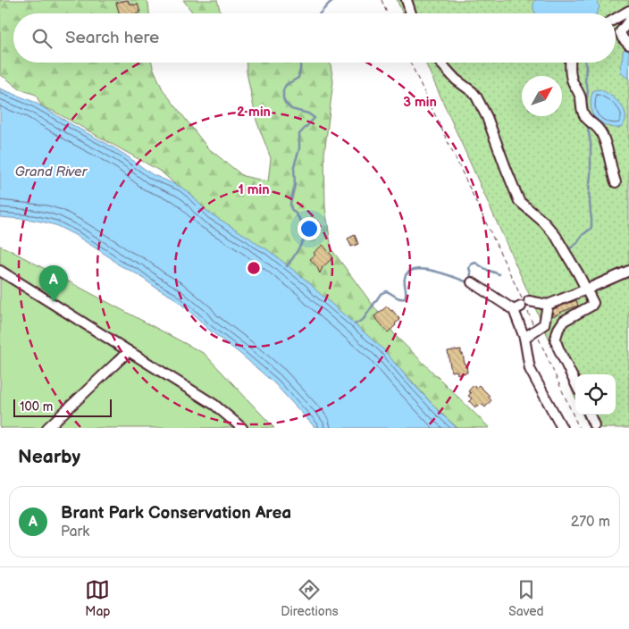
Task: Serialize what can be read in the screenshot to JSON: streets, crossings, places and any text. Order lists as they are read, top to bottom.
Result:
{
  "water": ["Grand River"],
  "scale_bar": "100 m",
  "north": "top right",
  "page": {
    "search": "Search here",
    "pins": "A",
    "scale": "100 m",
    "heading": "Nearby",
    "list": [
      {
        "mark": "A",
        "name": "Brant Park Conservation Area",
        "note": "Park",
        "value": "270 m"
      }
    ],
    "nav": ["Map", "Directions", "Saved"]
  },
  "rings": ["3 min", "2 min", "1 min"]
}
